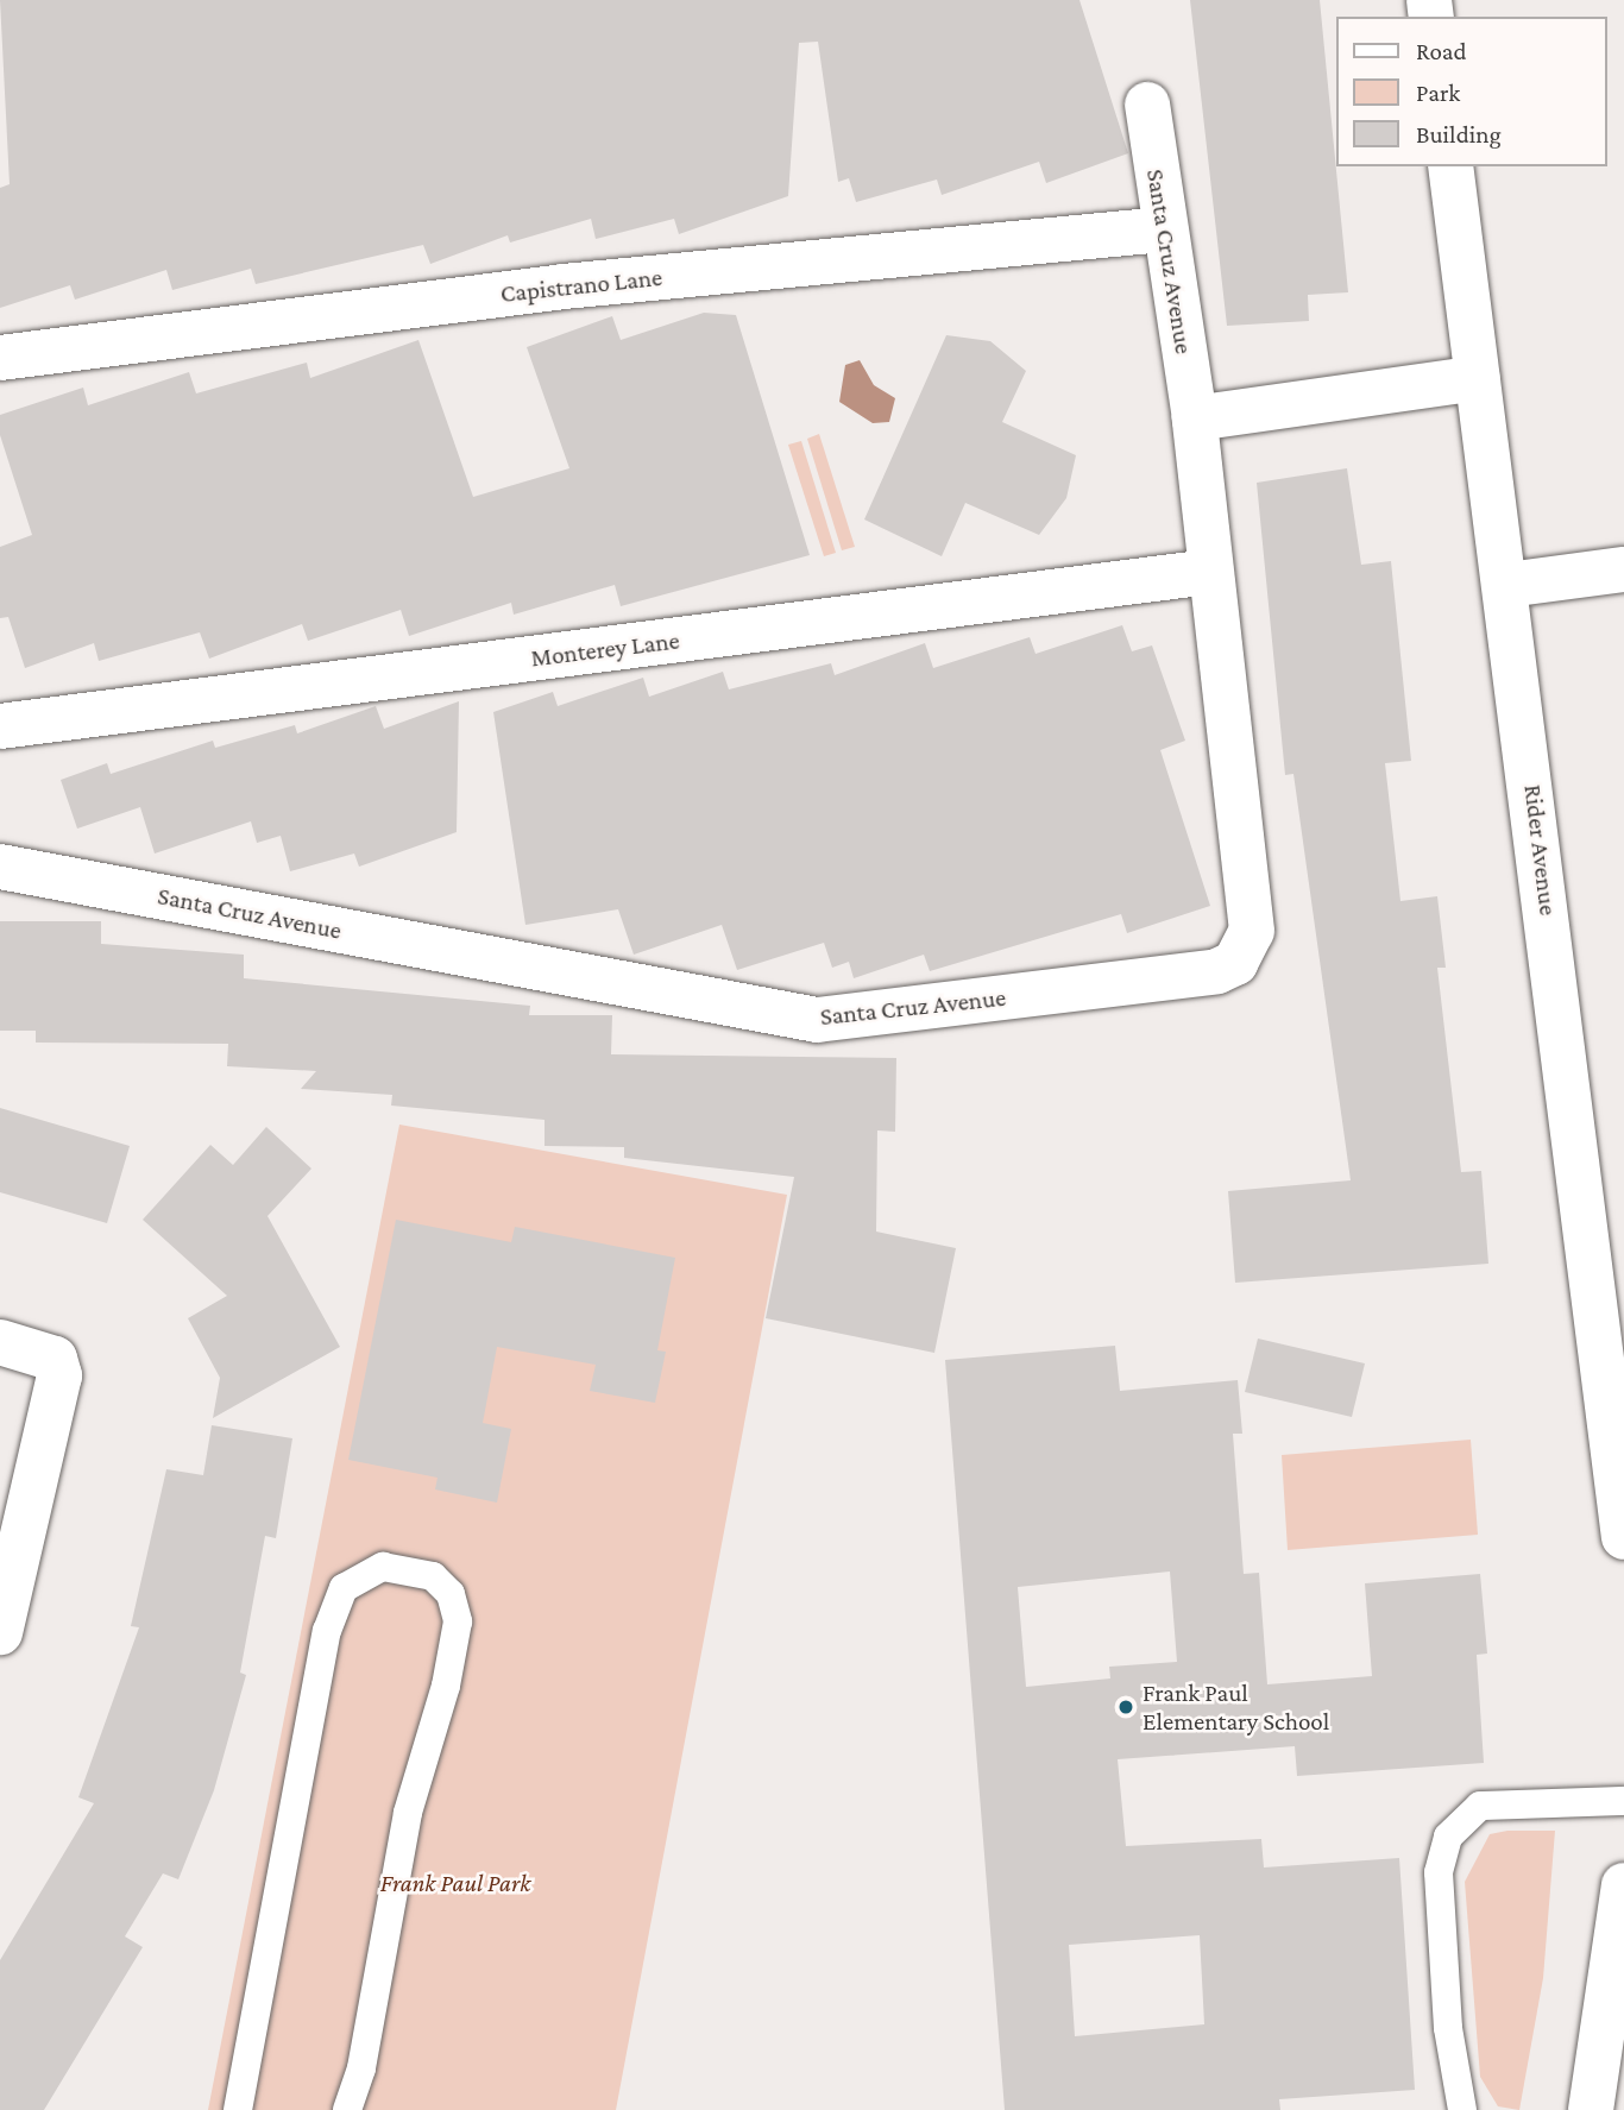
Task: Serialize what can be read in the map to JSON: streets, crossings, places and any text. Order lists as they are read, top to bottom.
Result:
{
  "streets": {
    "street": [
      "Santa Cruz Avenue",
      "Capistrano Lane",
      "Monterey Lane",
      "Rider Avenue"
    ]
  },
  "crossings": [
    ["Santa Cruz Avenue", "Capistrano Lane"],
    ["Santa Cruz Avenue", "Monterey Lane"]
  ],
  "parks": ["Frank Paul Park"],
  "places": ["Frank Paul Elementary School"],
  "legend": ["Road", "Park", "Building"]
}
